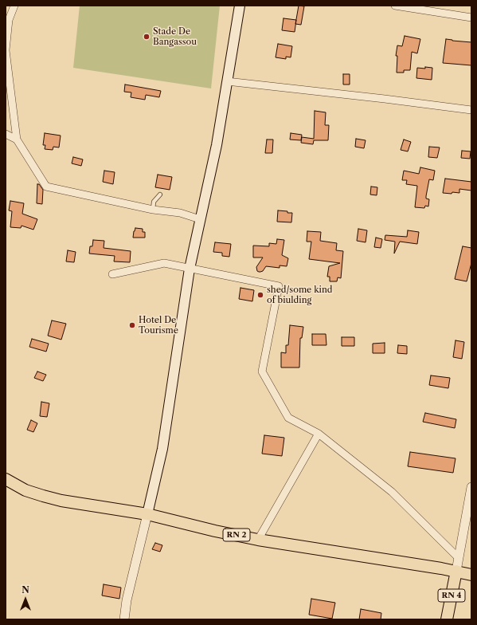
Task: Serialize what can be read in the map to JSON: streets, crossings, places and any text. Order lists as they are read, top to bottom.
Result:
{
  "streets": {
    "main road": ["RN 2", "RN 4"]
  },
  "crossings": [
    ["RN 2", "RN 4"]
  ],
  "places": ["Stade De Bangassou", "shed/some kind of biulding", "Hotel De Tourisme"],
  "north": "top"
}
